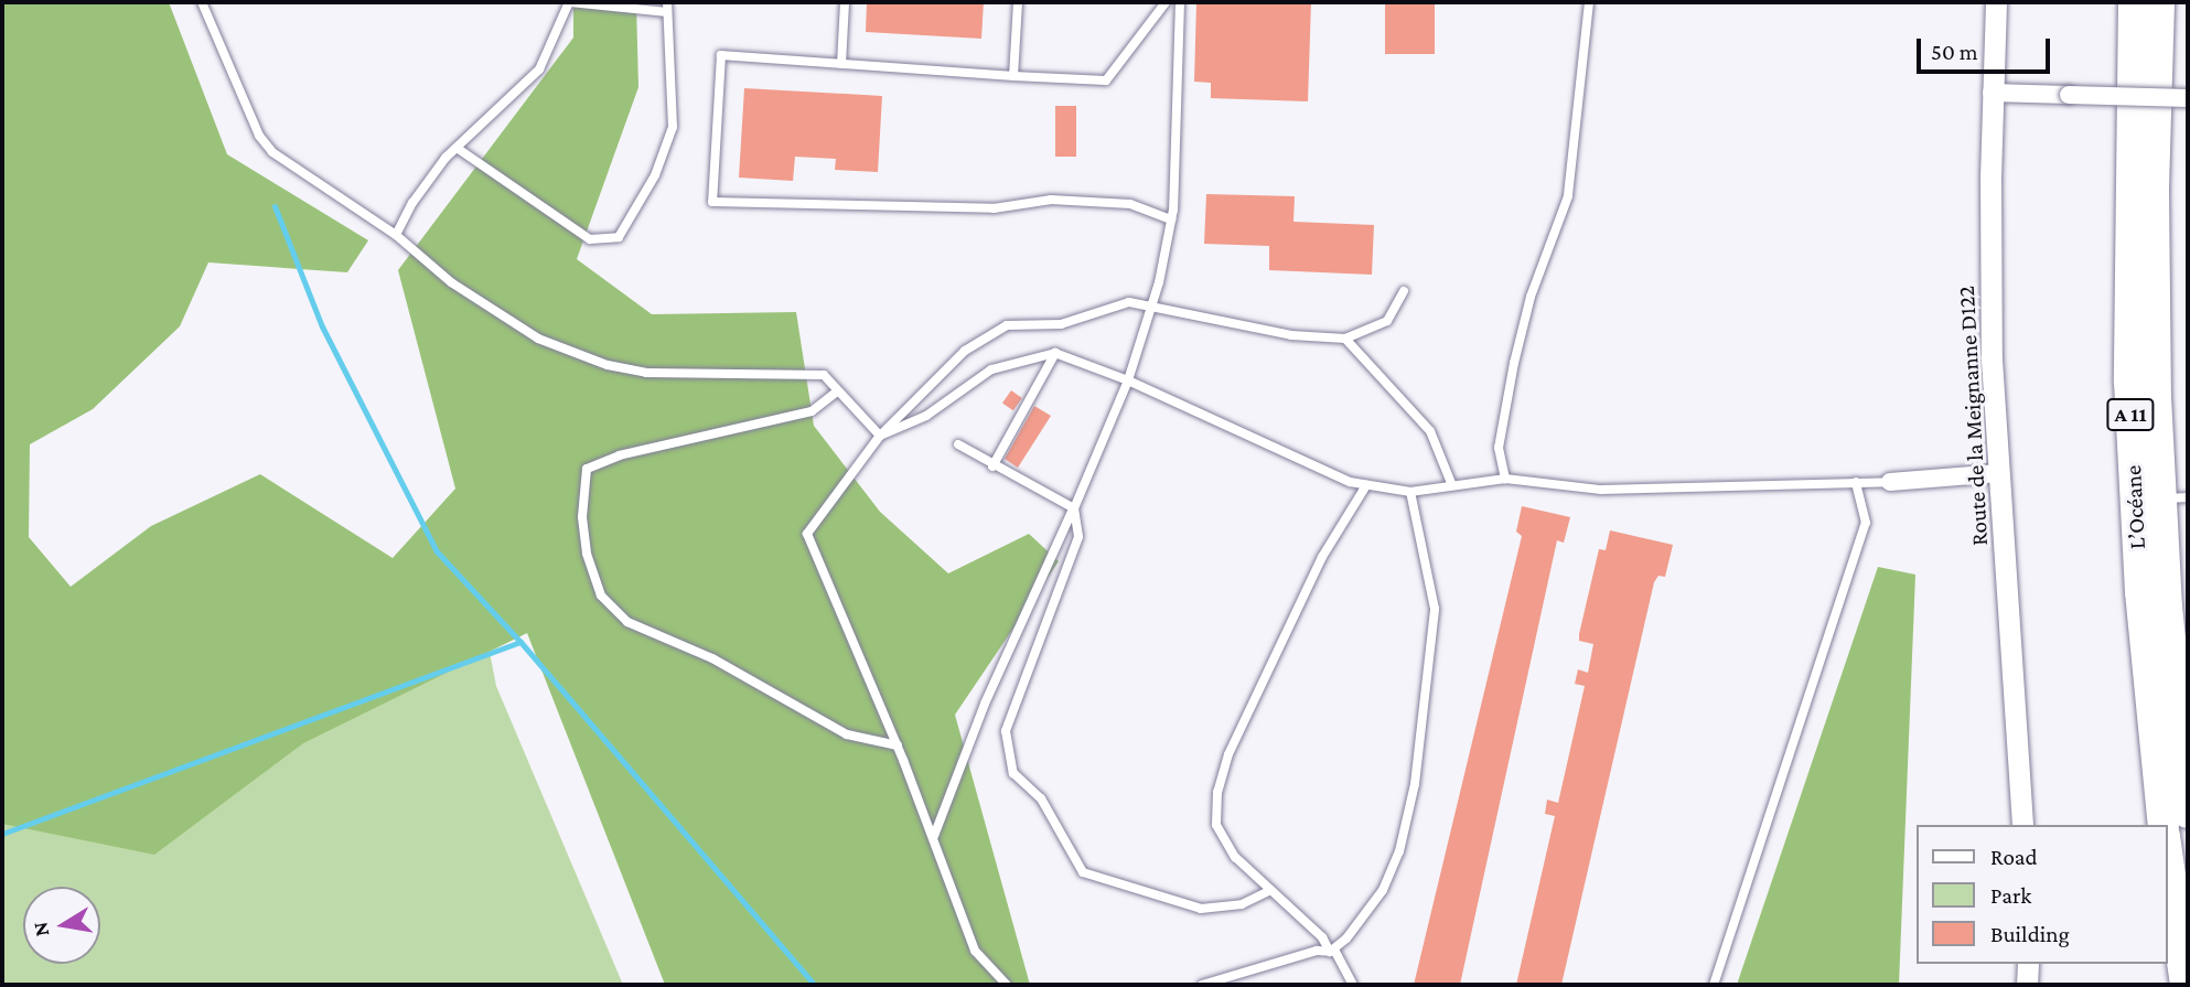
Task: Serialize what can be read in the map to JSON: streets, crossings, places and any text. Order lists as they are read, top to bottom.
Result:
{
  "streets": {
    "highway": ["A 11", "L’Océane"],
    "street": ["Route de la Meignanne D122"]
  },
  "legend": ["Road", "Park", "Building"],
  "scale_bar": "50 m",
  "north": "left"
}
